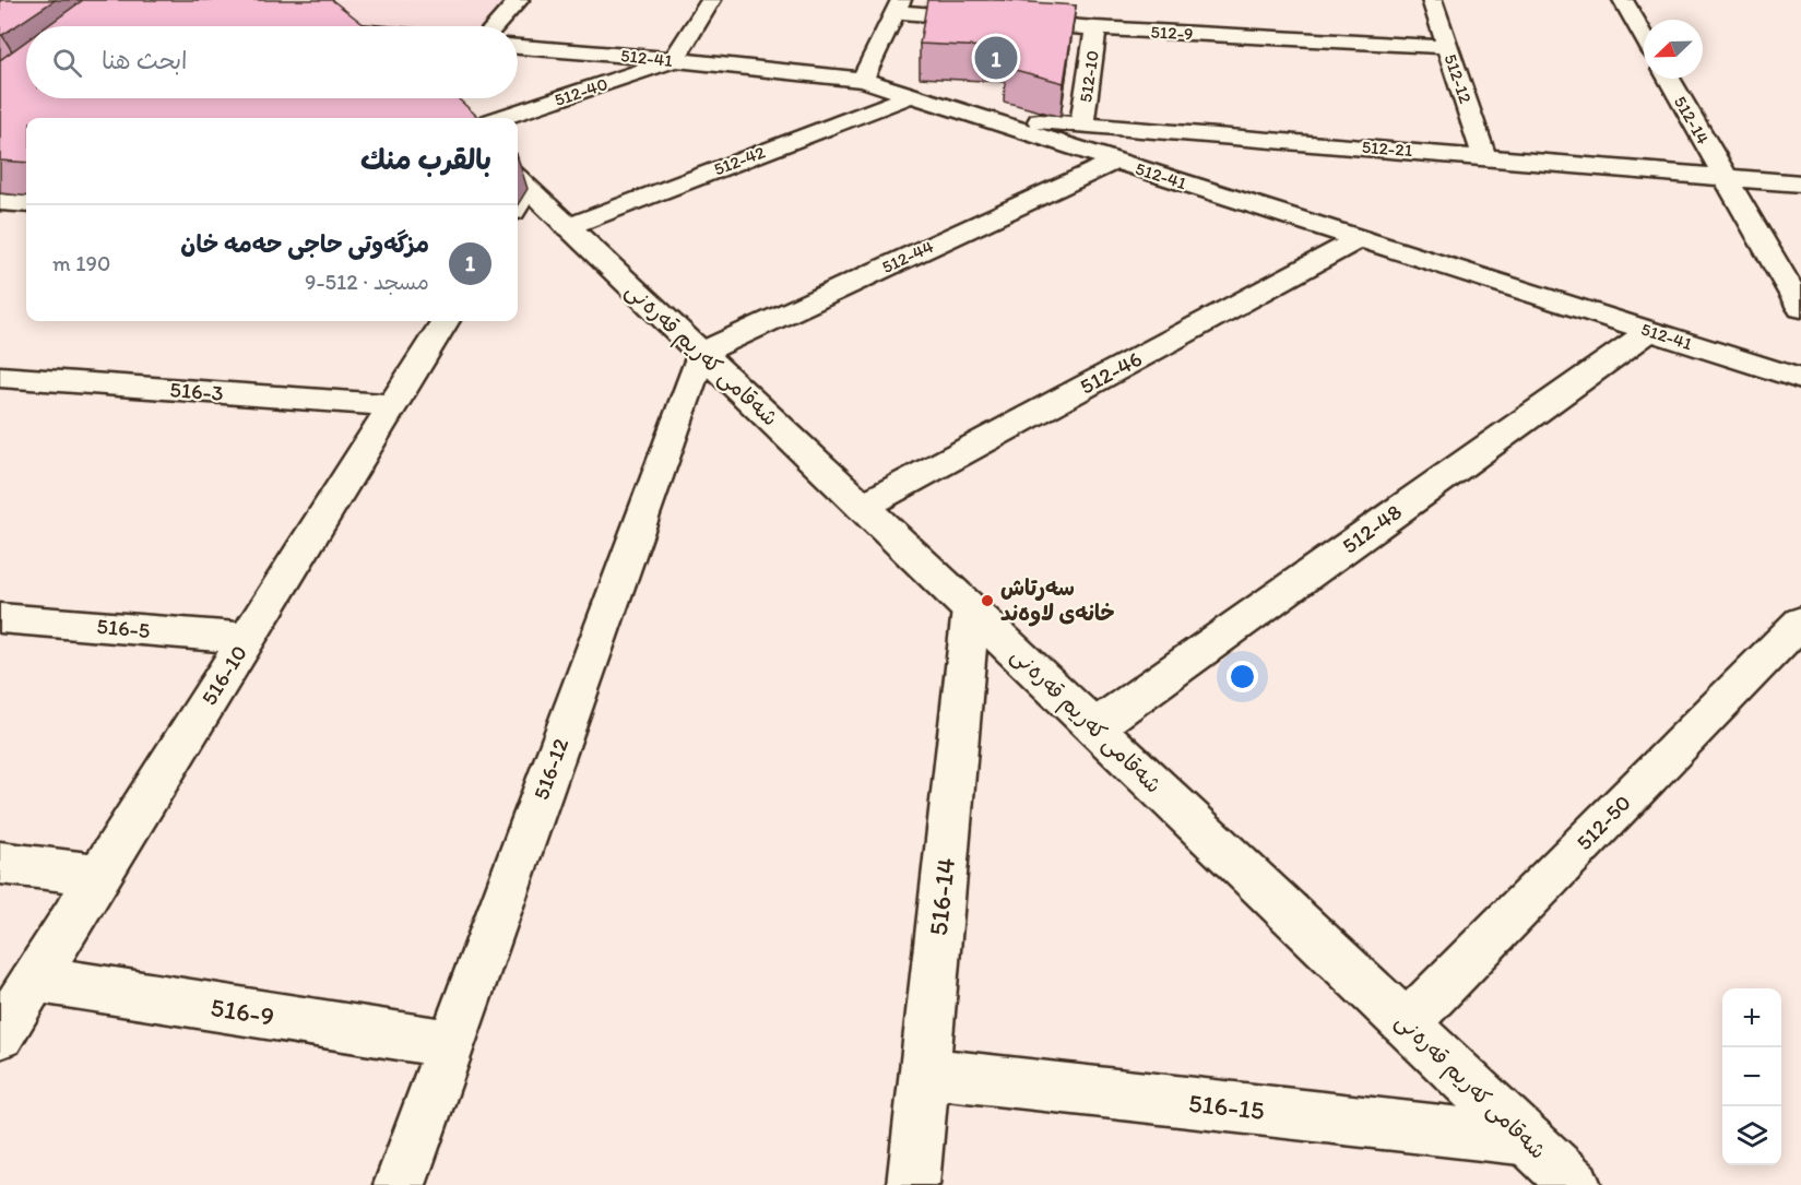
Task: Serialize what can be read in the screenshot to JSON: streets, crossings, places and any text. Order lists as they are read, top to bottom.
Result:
{
  "streets": {
    "street": [
      "512-9",
      "512-41",
      "512-10",
      "512-12",
      "512-40",
      "512-14",
      "512-21",
      "512-42",
      "512-44",
      "شەقامی کەریم قەرەنی",
      "512-46",
      "516-3",
      "512-48",
      "516-5",
      "516-10",
      "516-12",
      "512-50",
      "516-14",
      "516-9",
      "516-15"
    ]
  },
  "crossings": [
    ["512-9", "512-10"],
    ["512-9", "512-12"],
    ["512-41", "512-40"],
    ["512-41", "512-21"],
    ["512-41", "512-42"],
    ["512-41", "512-44"],
    ["512-41", "512-46"],
    ["512-41", "512-48"],
    ["512-10", "512-21"],
    ["512-12", "512-21"],
    ["512-14", "512-21"],
    ["512-42", "شەقامی کەریم قەرەنی"],
    ["512-44", "شەقامی کەریم قەرەنی"],
    ["512-44", "516-12"],
    ["شەقامی کەریم قەرەنی", "512-46"],
    ["شەقامی کەریم قەرەنی", "512-48"],
    ["شەقامی کەریم قەرەنی", "516-12"],
    ["شەقامی کەریم قەرەنی", "512-50"],
    ["شەقامی کەریم قەرەنی", "516-14"],
    ["شەقامی کەریم قەرەنی", "516-15"],
    ["516-3", "516-10"],
    ["516-5", "516-10"],
    ["516-10", "516-9"],
    ["516-12", "516-9"],
    ["516-14", "516-15"]
  ],
  "places": ["سەرتاش خانەی لاوەند"],
  "north": "bottom left",
  "page": {
    "search": "ابحث هنا",
    "pins": "1",
    "heading": "بالقرب منك",
    "list": [
      {
        "mark": "1",
        "name": "مزگەوتی حاجی حەمە خان",
        "note": "مسجد · 512-9",
        "value": "190 m"
      }
    ],
    "map_buttons": ["+", "−"]
  }
}
